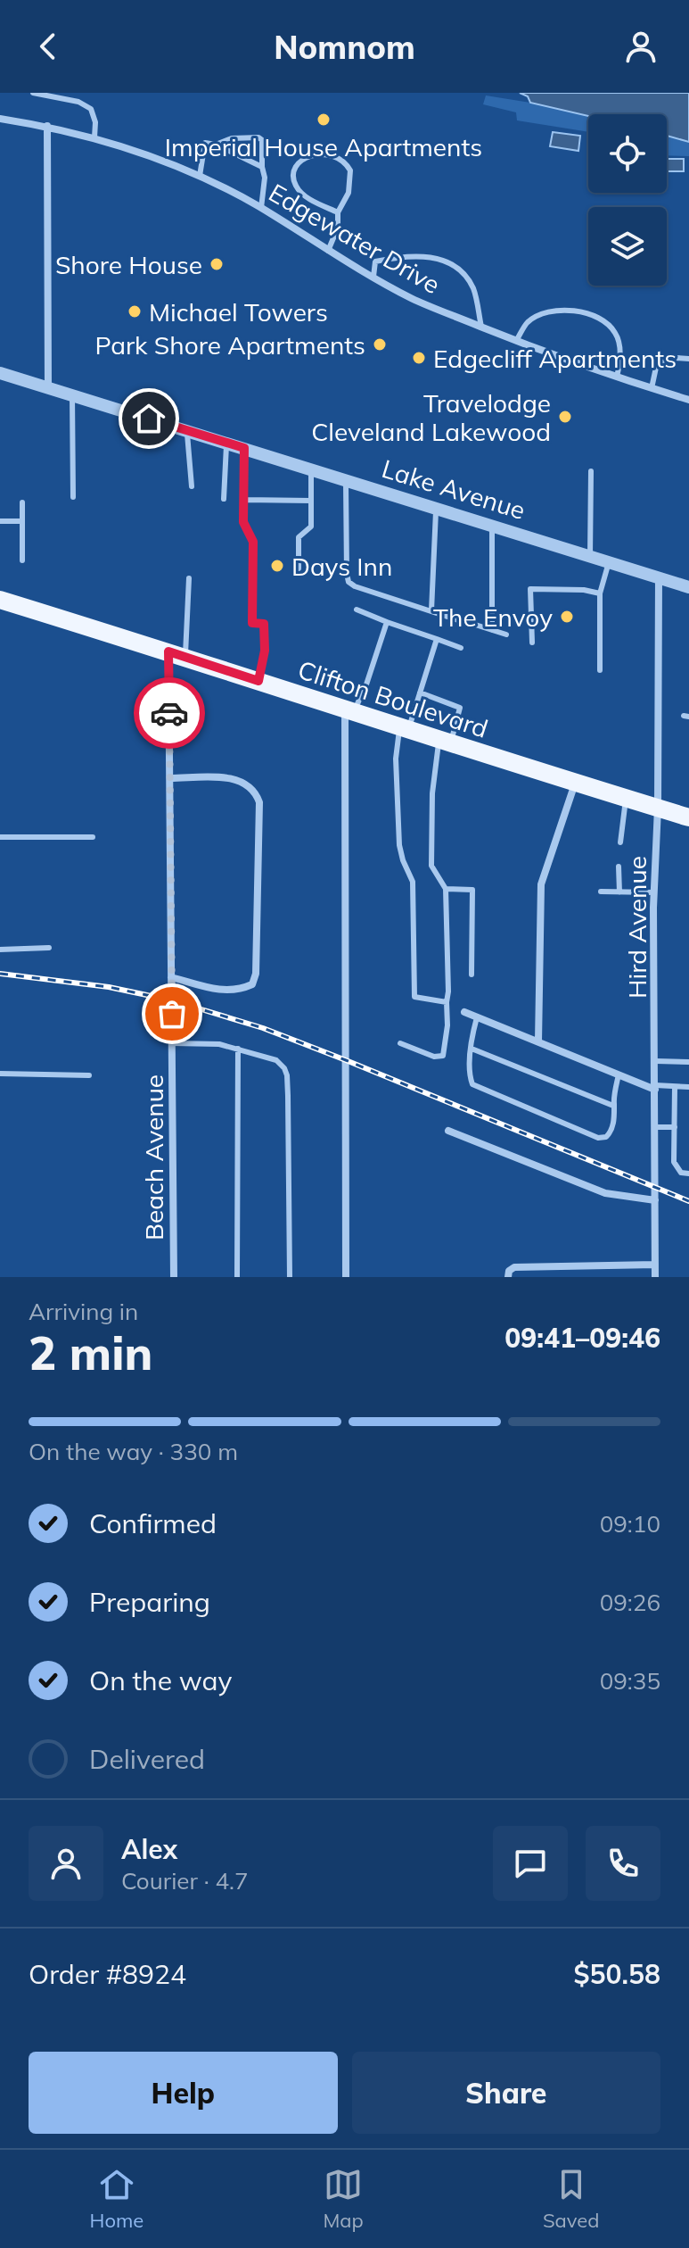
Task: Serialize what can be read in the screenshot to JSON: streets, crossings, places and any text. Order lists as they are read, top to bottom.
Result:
{
  "streets": {
    "main road": ["Clifton Boulevard"],
    "street": [
      "Edgewater Drive",
      "Lake Avenue",
      "Hird Avenue",
      "Beach Avenue"
    ]
  },
  "crossings": [
    ["Lake Avenue", "Hird Avenue"],
    ["Clifton Boulevard", "Hird Avenue"],
    ["Clifton Boulevard", "Beach Avenue"]
  ],
  "places": [
    "Imperial House Apartments",
    "Shore House",
    "Michael Towers",
    "Park Shore Apartments",
    "Edgecliff Apartments",
    "Travelodge Cleveland Lakewood",
    "Days Inn",
    "The Envoy"
  ],
  "page": {
    "header": "Nomnom",
    "heading": ["2 min", "Arriving in", "09:41–09:46"],
    "panel": [
      "Alex",
      "Courier · 4.7",
      "Order #8924",
      "$50.58"
    ],
    "bar": "On the way · 330 m",
    "list": [
      ["Confirmed", "09:10"],
      ["Preparing", "09:26"],
      ["On the way", "09:35"],
      "Delivered"
    ],
    "buttons": ["Help", "Share"],
    "tabs": ["Home", "Map", "Saved"]
  }
}
